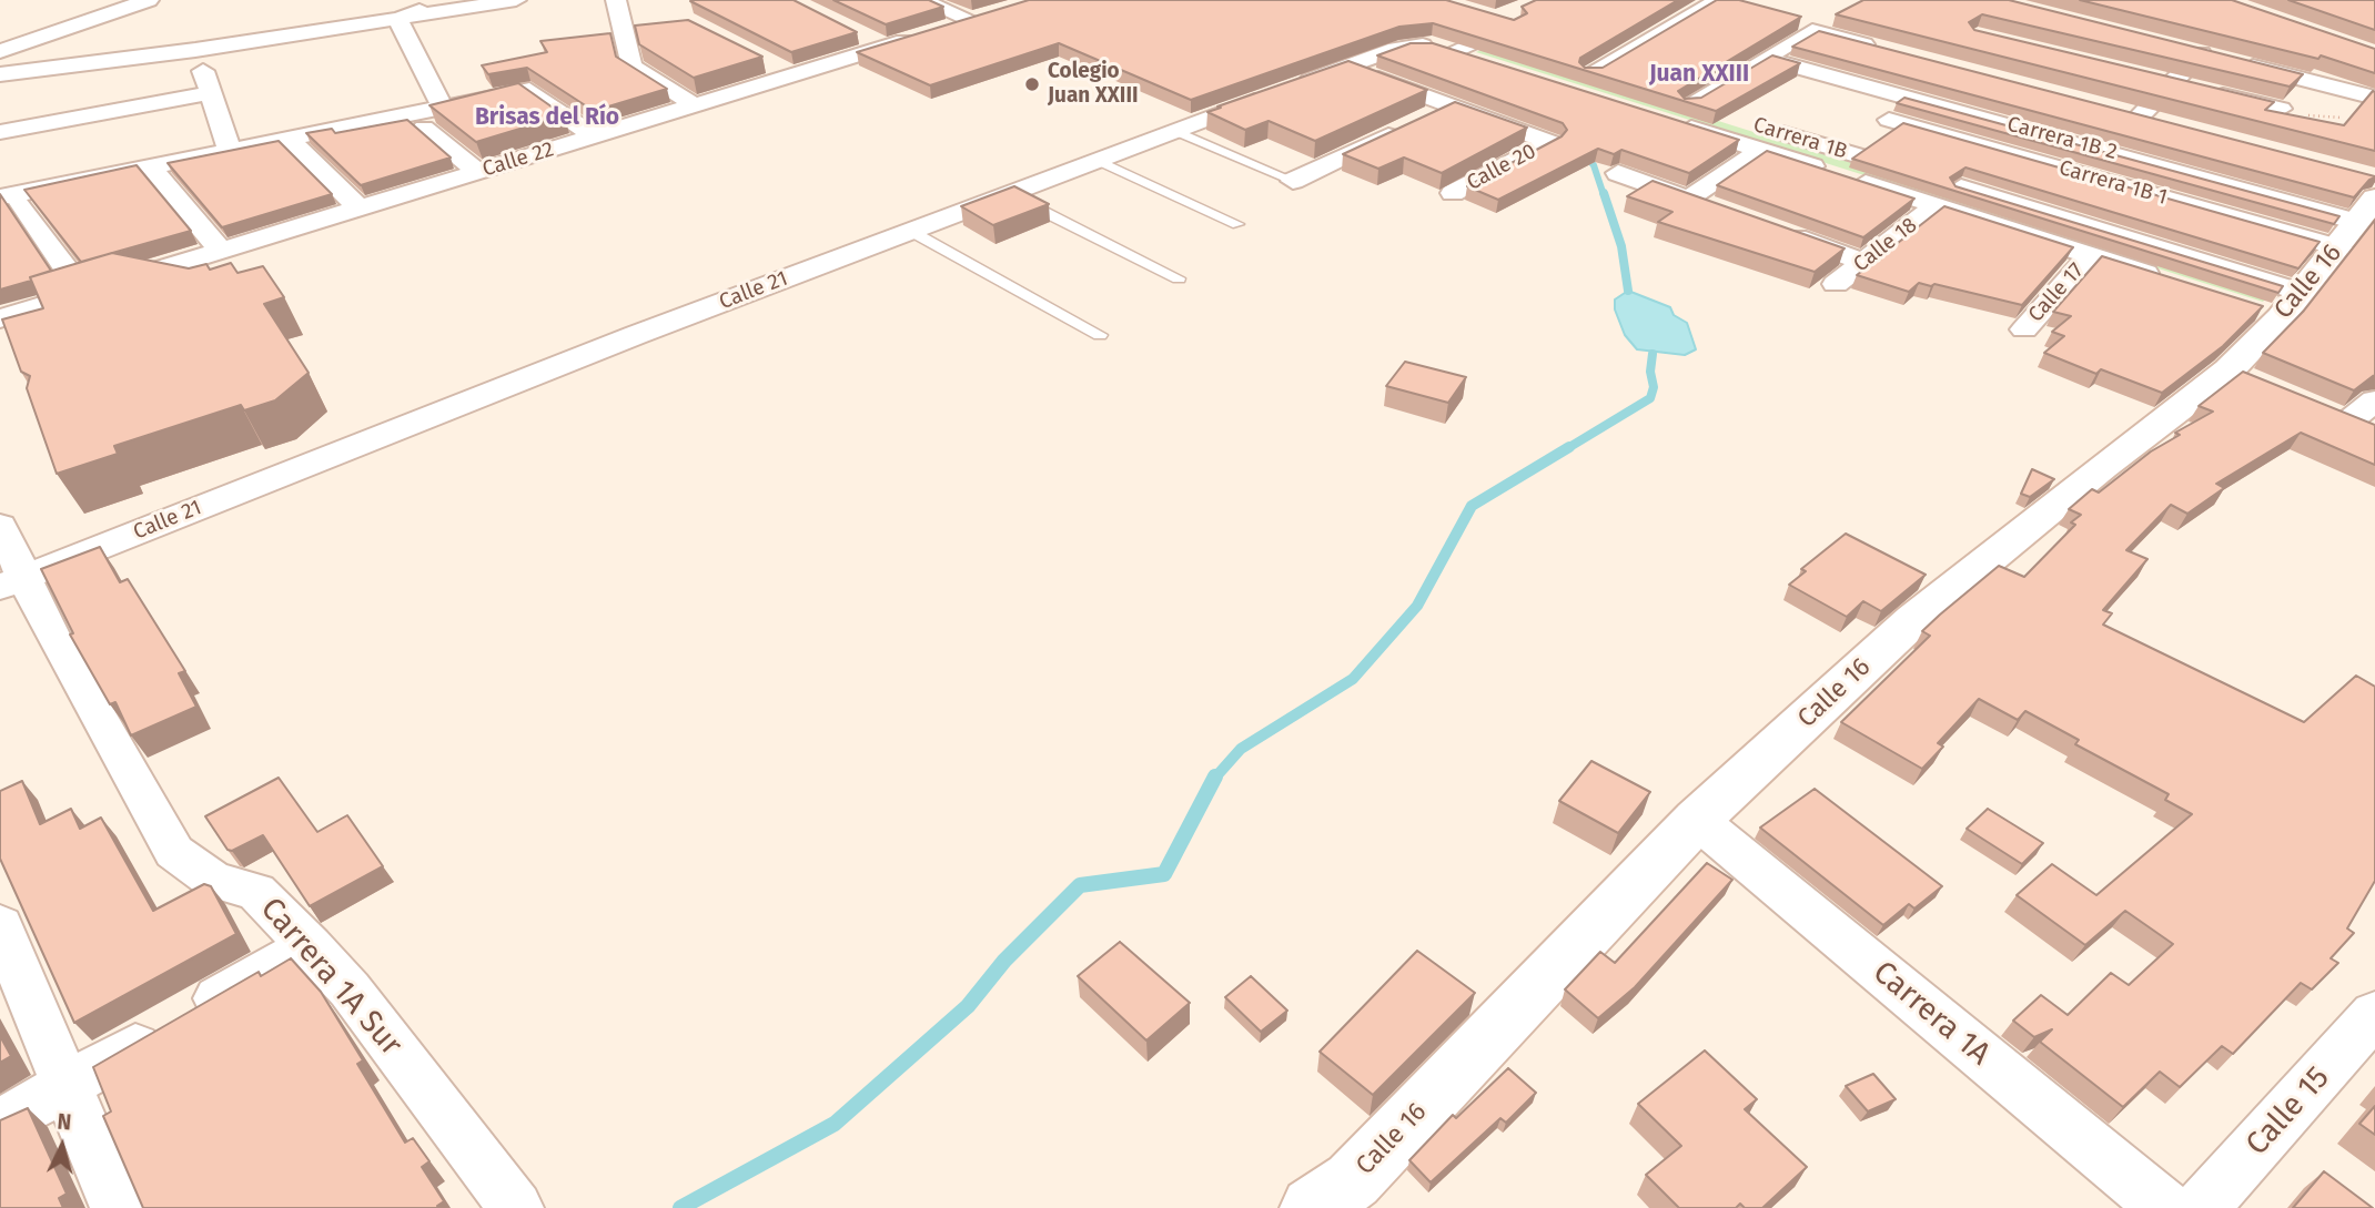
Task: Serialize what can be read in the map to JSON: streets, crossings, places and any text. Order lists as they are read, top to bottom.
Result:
{
  "streets": {
    "street": [
      "Carrera 1B",
      "Carrera 1B 2",
      "Calle 22",
      "Calle 20",
      "Carrera 1B 1",
      "Calle 18",
      "Calle 16",
      "Calle 21",
      "Calle 17",
      "Carrera 1A Sur",
      "Carrera 1A",
      "Calle 15"
    ]
  },
  "crossings": [
    ["Carrera 1B", "Calle 18"],
    ["Carrera 1B", "Calle 16"],
    ["Carrera 1B", "Calle 17"],
    ["Carrera 1B 2", "Carrera 1B 1"],
    ["Carrera 1B 2", "Calle 16"],
    ["Carrera 1B 1", "Calle 16"],
    ["Calle 16", "Carrera 1A"],
    ["Calle 21", "Carrera 1A Sur"]
  ],
  "districts": ["Juan XXIII", "Brisas del Río"],
  "places": ["Colegio Juan XXIII"],
  "north": "top"
}
